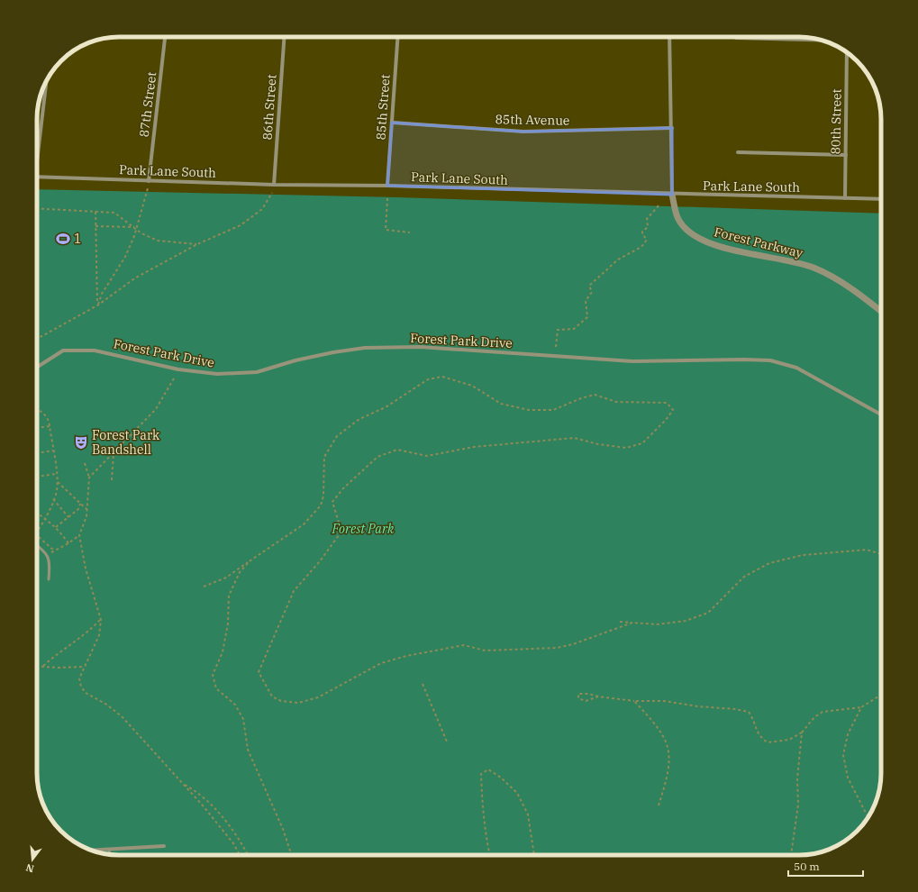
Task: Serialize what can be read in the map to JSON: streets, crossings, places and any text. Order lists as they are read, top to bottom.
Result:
{
  "streets": {
    "street": [
      "87th Street",
      "86th Street",
      "85th Street",
      "85th Avenue",
      "80th Street",
      "Park Lane South",
      "Forest Parkway",
      "Forest Park Drive"
    ]
  },
  "crossings": [
    ["87th Street", "Park Lane South"],
    ["86th Street", "Park Lane South"],
    ["85th Street", "85th Avenue"],
    ["85th Street", "Park Lane South"],
    ["85th Avenue", "Forest Parkway"],
    ["80th Street", "Park Lane South"],
    ["Park Lane South", "Forest Parkway"]
  ],
  "parks": ["Forest Park"],
  "places": {
    "sports": ["1"],
    "theatre": ["Forest Park Bandshell"]
  },
  "scale_bar": "50 m",
  "north": "bottom"
}
